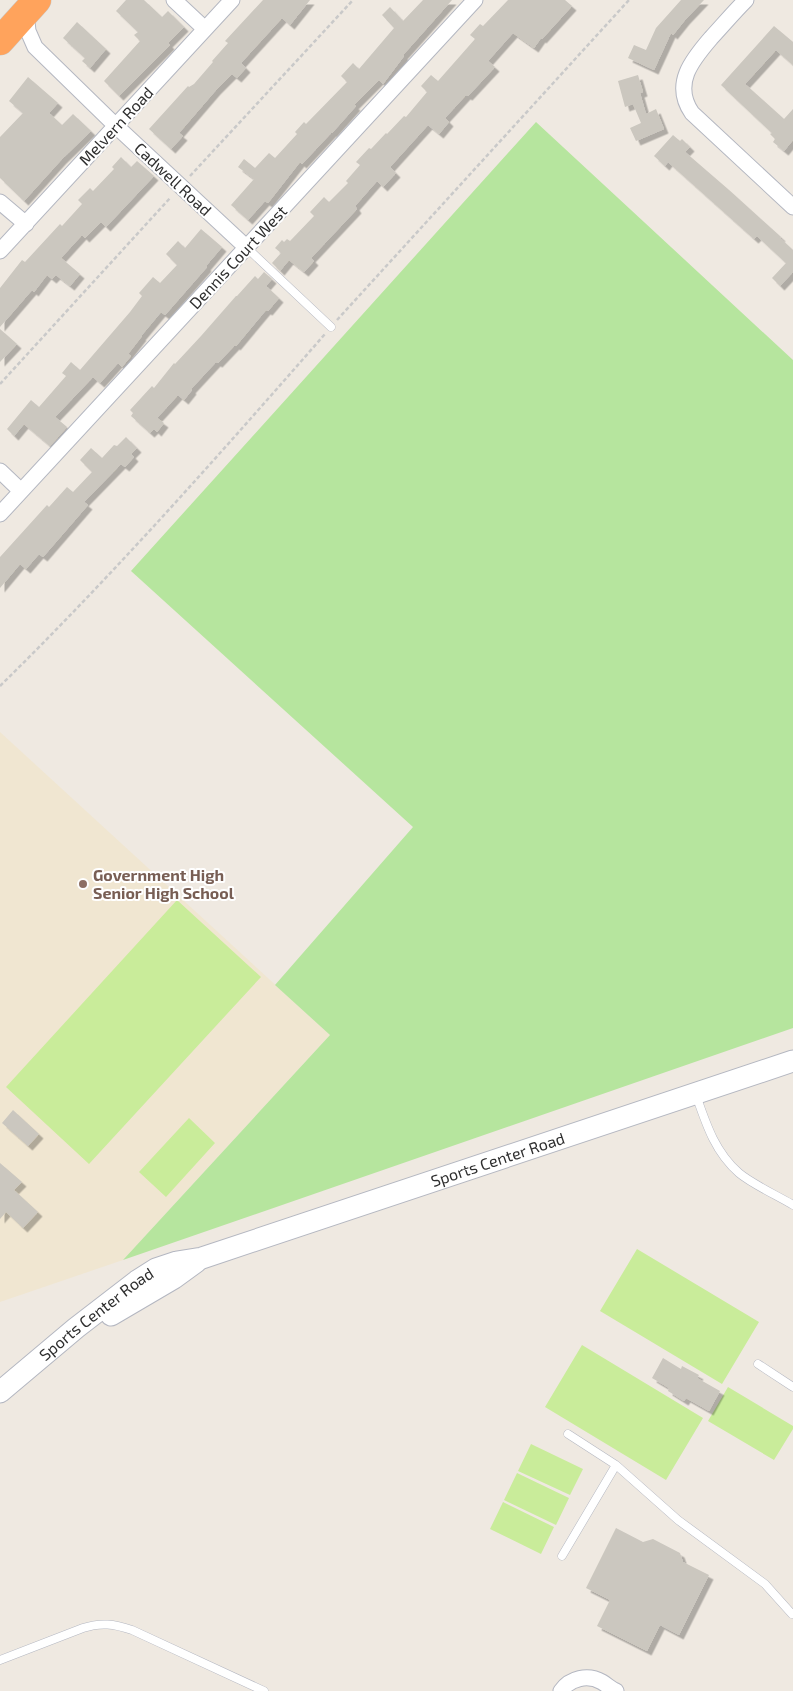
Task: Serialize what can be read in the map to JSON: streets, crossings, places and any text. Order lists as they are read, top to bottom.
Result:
{
  "streets": {
    "main road": ["Sports Center Road"],
    "street": ["Melvern Road", "Cadwell Road", "Dennis Court West"]
  },
  "crossings": [
    ["Melvern Road", "Cadwell Road"],
    ["Cadwell Road", "Dennis Court West"]
  ],
  "places": ["Government High Senior High School"]
}
